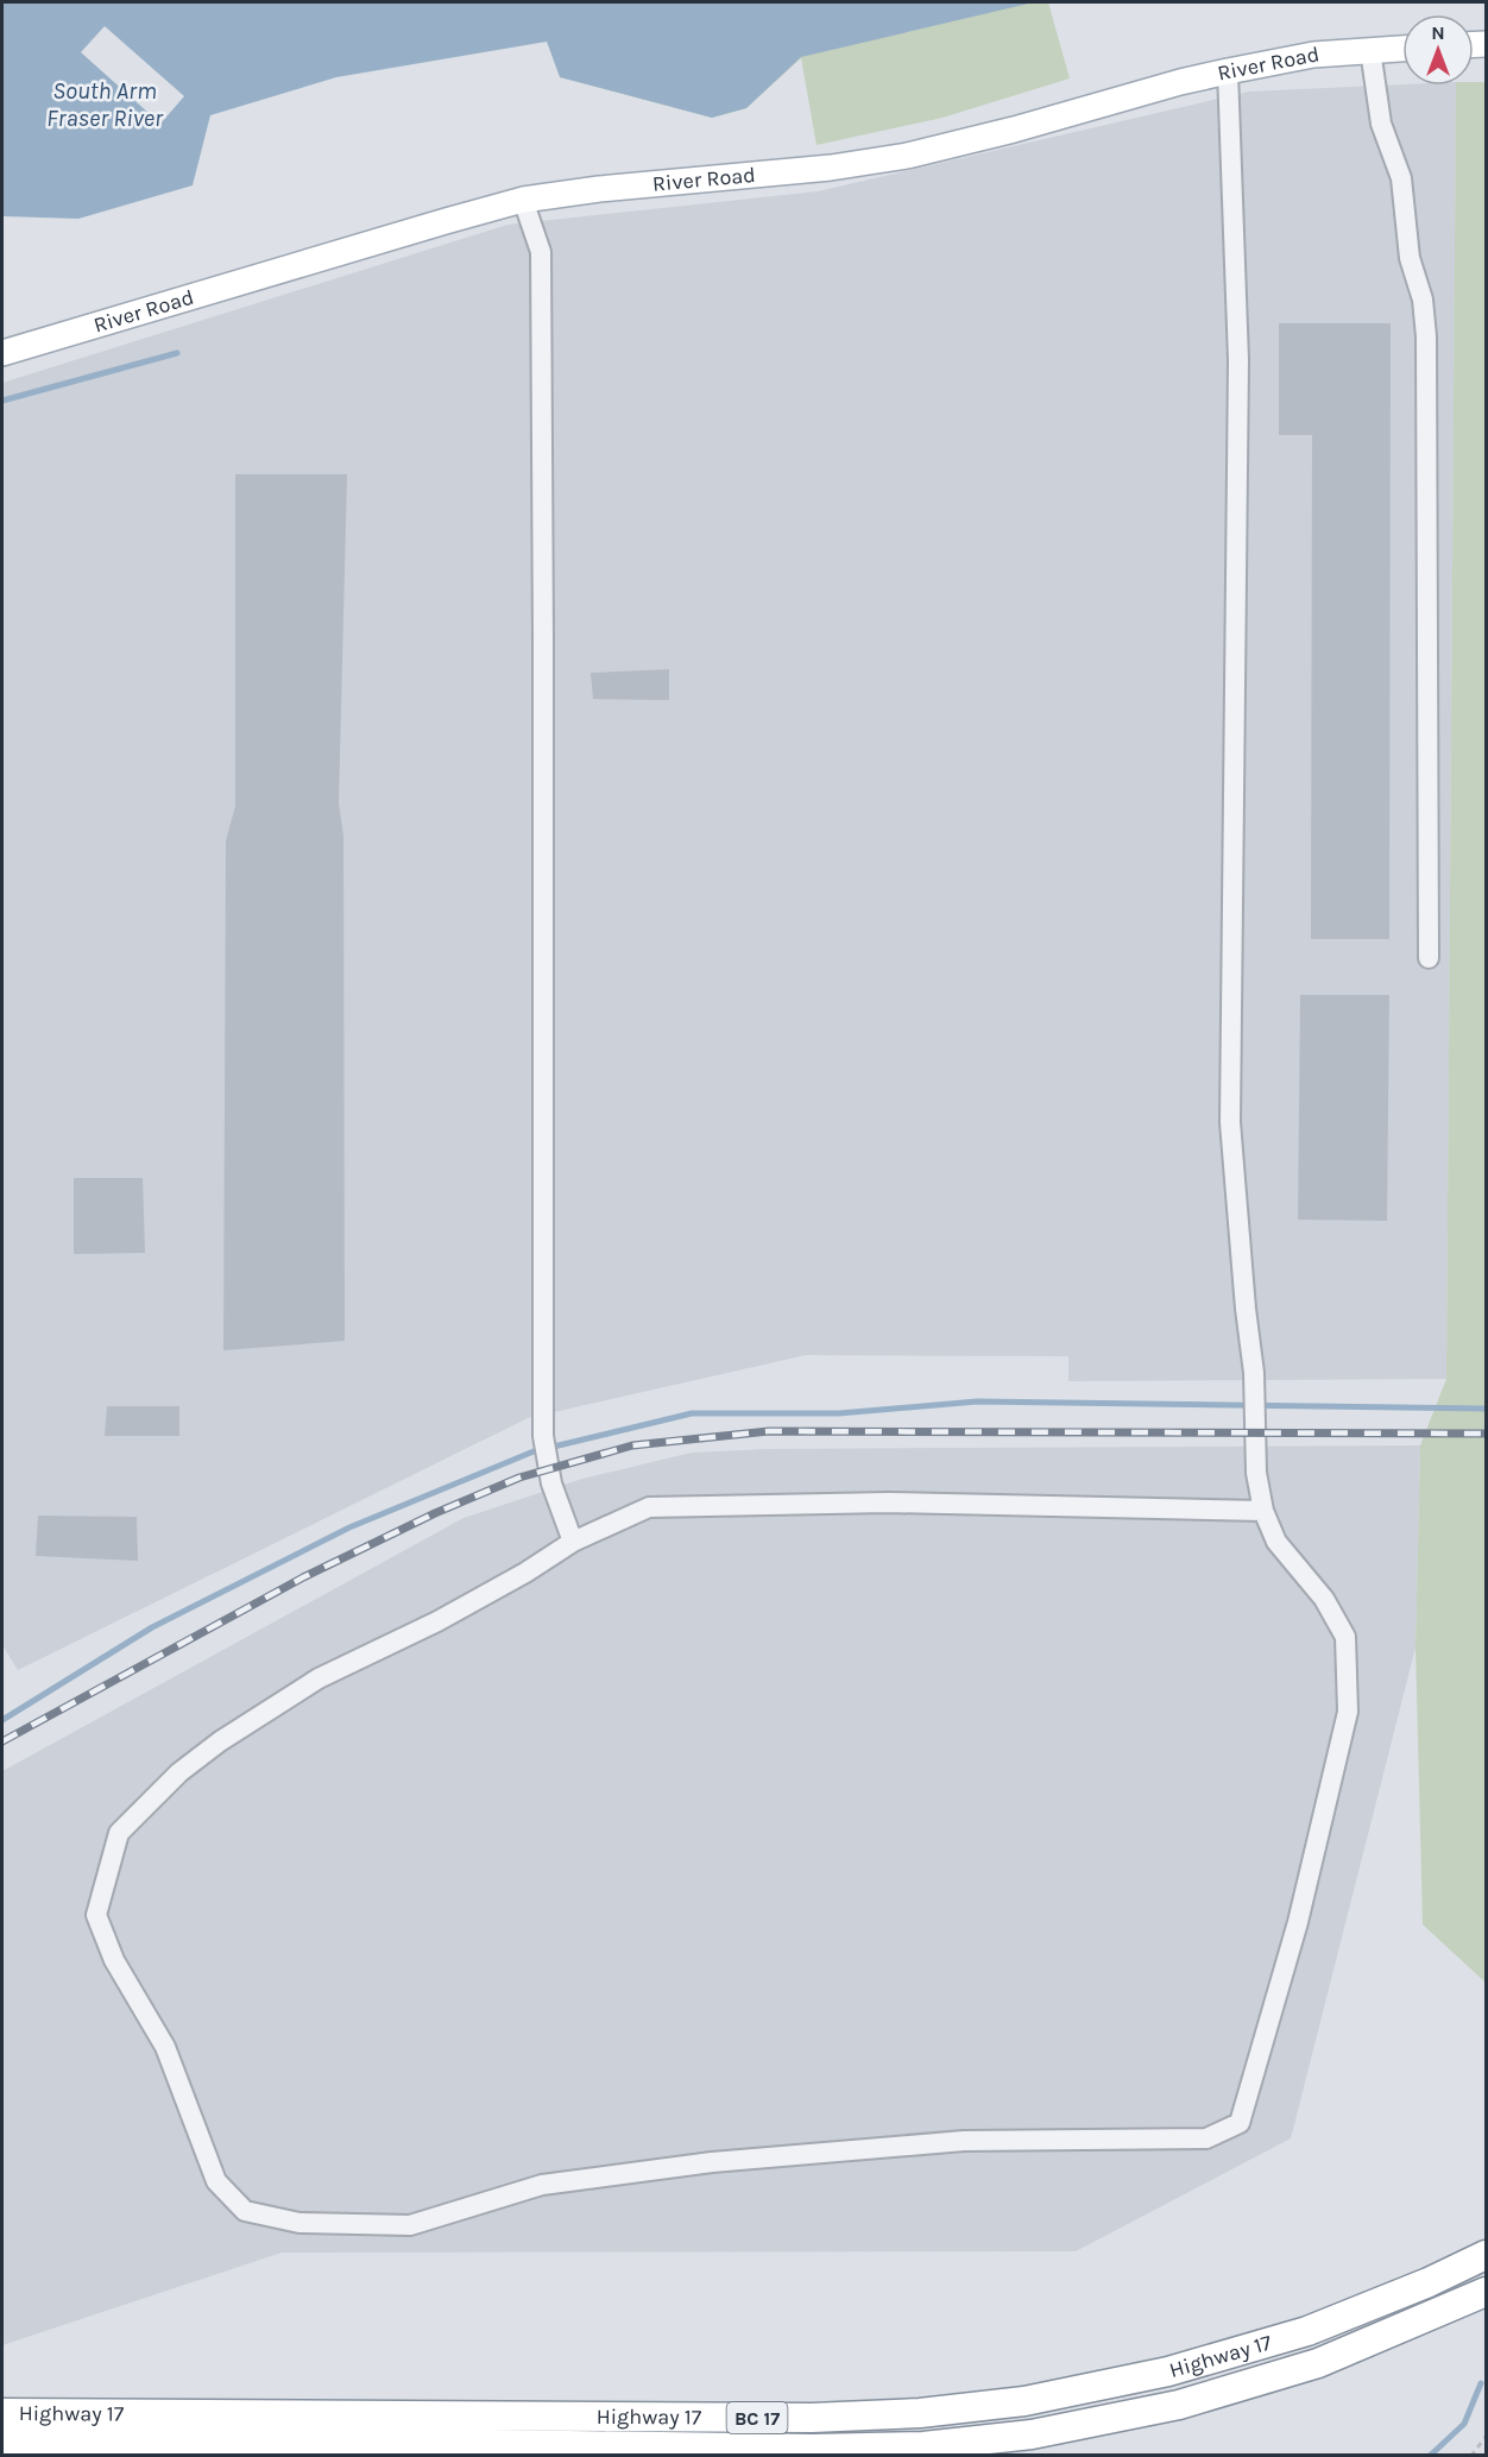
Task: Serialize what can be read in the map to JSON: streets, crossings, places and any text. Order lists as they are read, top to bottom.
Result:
{
  "streets": {
    "highway": ["Highway 17", "BC 17"],
    "main road": ["River Road"]
  },
  "water": ["South Arm Fraser River"],
  "north": "top"
}
